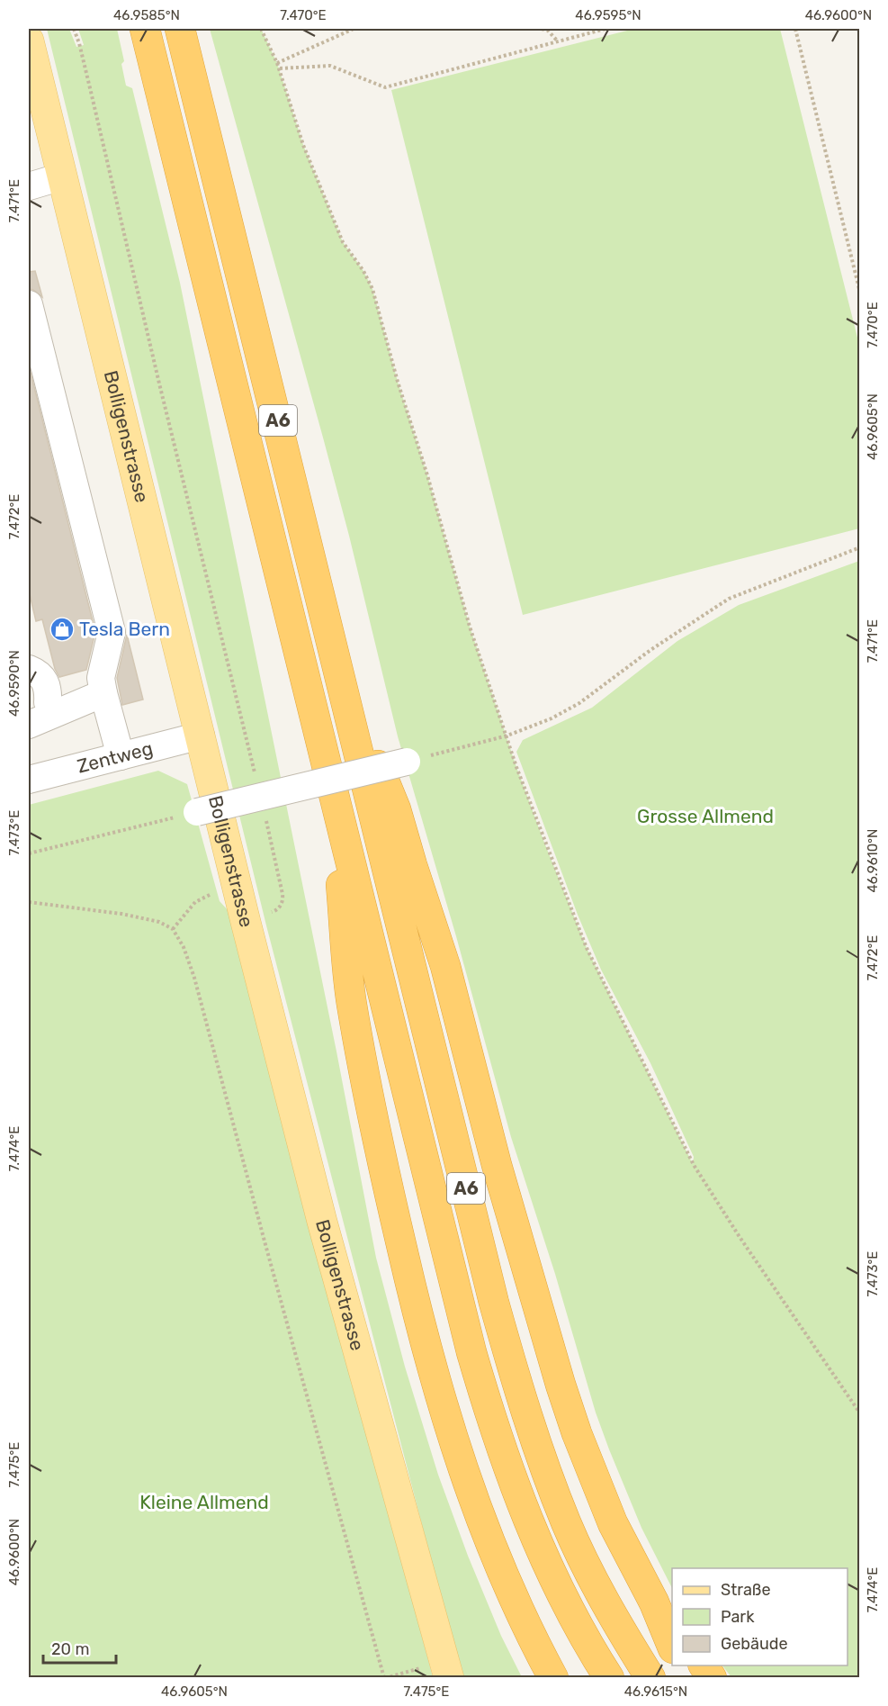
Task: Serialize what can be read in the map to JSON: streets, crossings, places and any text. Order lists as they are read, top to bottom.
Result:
{
  "streets": {
    "highway": ["A6"],
    "main road": ["Bolligenstrasse"],
    "street": ["Zentweg"]
  },
  "crossings": [
    ["Bolligenstrasse", "Zentweg"]
  ],
  "parks": ["Grosse Allmend", "Kleine Allmend"],
  "places": {
    "shop": ["Tesla Bern"]
  },
  "legend": ["Straße", "Park", "Gebäude"],
  "scale_bar": "20 m",
  "coordinates": [
    "46.9585°N",
    "7.470°E",
    "46.9595°N",
    "46.9600°N",
    "7.471°E",
    "46.9605°N",
    "7.472°E",
    "46.9590°N",
    "7.473°E",
    "46.9610°N",
    "7.474°E",
    "7.475°E",
    "46.9615°N"
  ]
}
